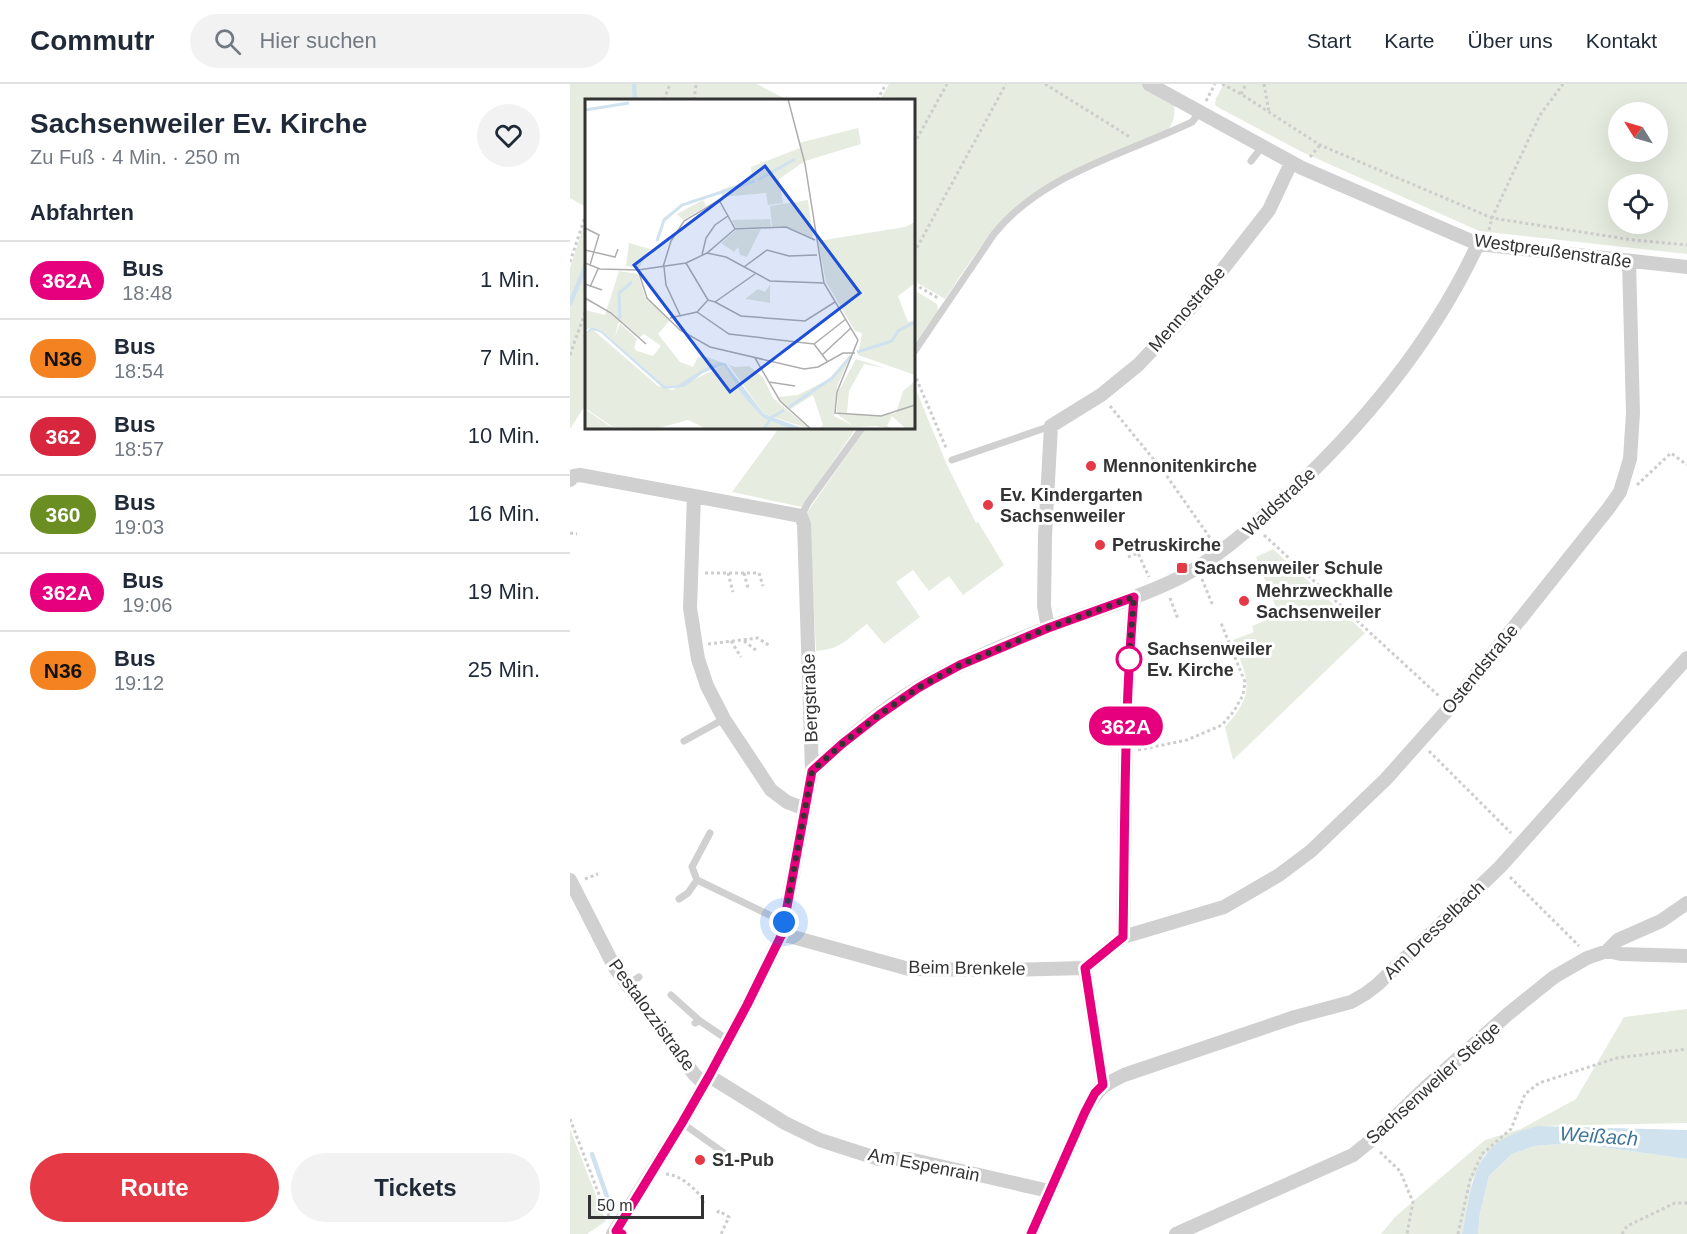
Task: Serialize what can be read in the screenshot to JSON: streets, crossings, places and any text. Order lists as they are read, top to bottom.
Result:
{
  "streets": {
    "street": [
      "Westpreußenstraße",
      "Mennostraße",
      "Waldstraße",
      "Ostendstraße",
      "Bergstraße",
      "Am Dresselbach",
      "Beim Brenkele",
      "Pestalozzistraße",
      "Sachsenweiler Steige",
      "Am Espenrain"
    ]
  },
  "crossings": [
    ["Westpreußenstraße", "Mennostraße"],
    ["Westpreußenstraße", "Waldstraße"],
    ["Westpreußenstraße", "Ostendstraße"],
    ["Waldstraße", "Bergstraße"],
    ["Bergstraße", "Beim Brenkele"],
    ["Bergstraße", "Pestalozzistraße"],
    ["Bergstraße", "Am Espenrain"],
    ["Pestalozzistraße", "Am Espenrain"]
  ],
  "water": ["Weißach"],
  "places": {
    "other": [
      "Mennonitenkirche",
      "Ev. Kindergarten Sachsenweiler",
      "Petruskirche",
      "Mehrzweckhalle Sachsenweiler",
      "Sachsenweiler Ev. Kirche",
      "S1-Pub"
    ],
    "transit": ["Sachsenweiler Schule"]
  },
  "lines": ["bus line 362A"],
  "scale_bar": "50 m",
  "north": "top left",
  "page": {
    "header": "Commutr",
    "search": "Hier suchen",
    "nav": [
      "Start",
      "Karte",
      "Über uns",
      "Kontakt"
    ],
    "heading": [
      ["Sachsenweiler Ev. Kirche", "Zu Fuß · 4 Min. · 250 m"],
      "Abfahrten"
    ],
    "on_map": "362A",
    "list": [
      {
        "mark": "362A",
        "name": "Bus",
        "note": "18:48",
        "value": "1 Min."
      },
      {
        "mark": "N36",
        "name": "Bus",
        "note": "18:54",
        "value": "7 Min."
      },
      {
        "mark": "362",
        "name": "Bus",
        "note": "18:57",
        "value": "10 Min."
      },
      {
        "mark": "360",
        "name": "Bus",
        "note": "19:03",
        "value": "16 Min."
      },
      {
        "mark": "362A",
        "name": "Bus",
        "note": "19:06",
        "value": "19 Min."
      },
      {
        "mark": "N36",
        "name": "Bus",
        "note": "19:12",
        "value": "25 Min."
      }
    ],
    "buttons": ["Route", "Tickets"],
    "scale": "50 m"
  }
}
